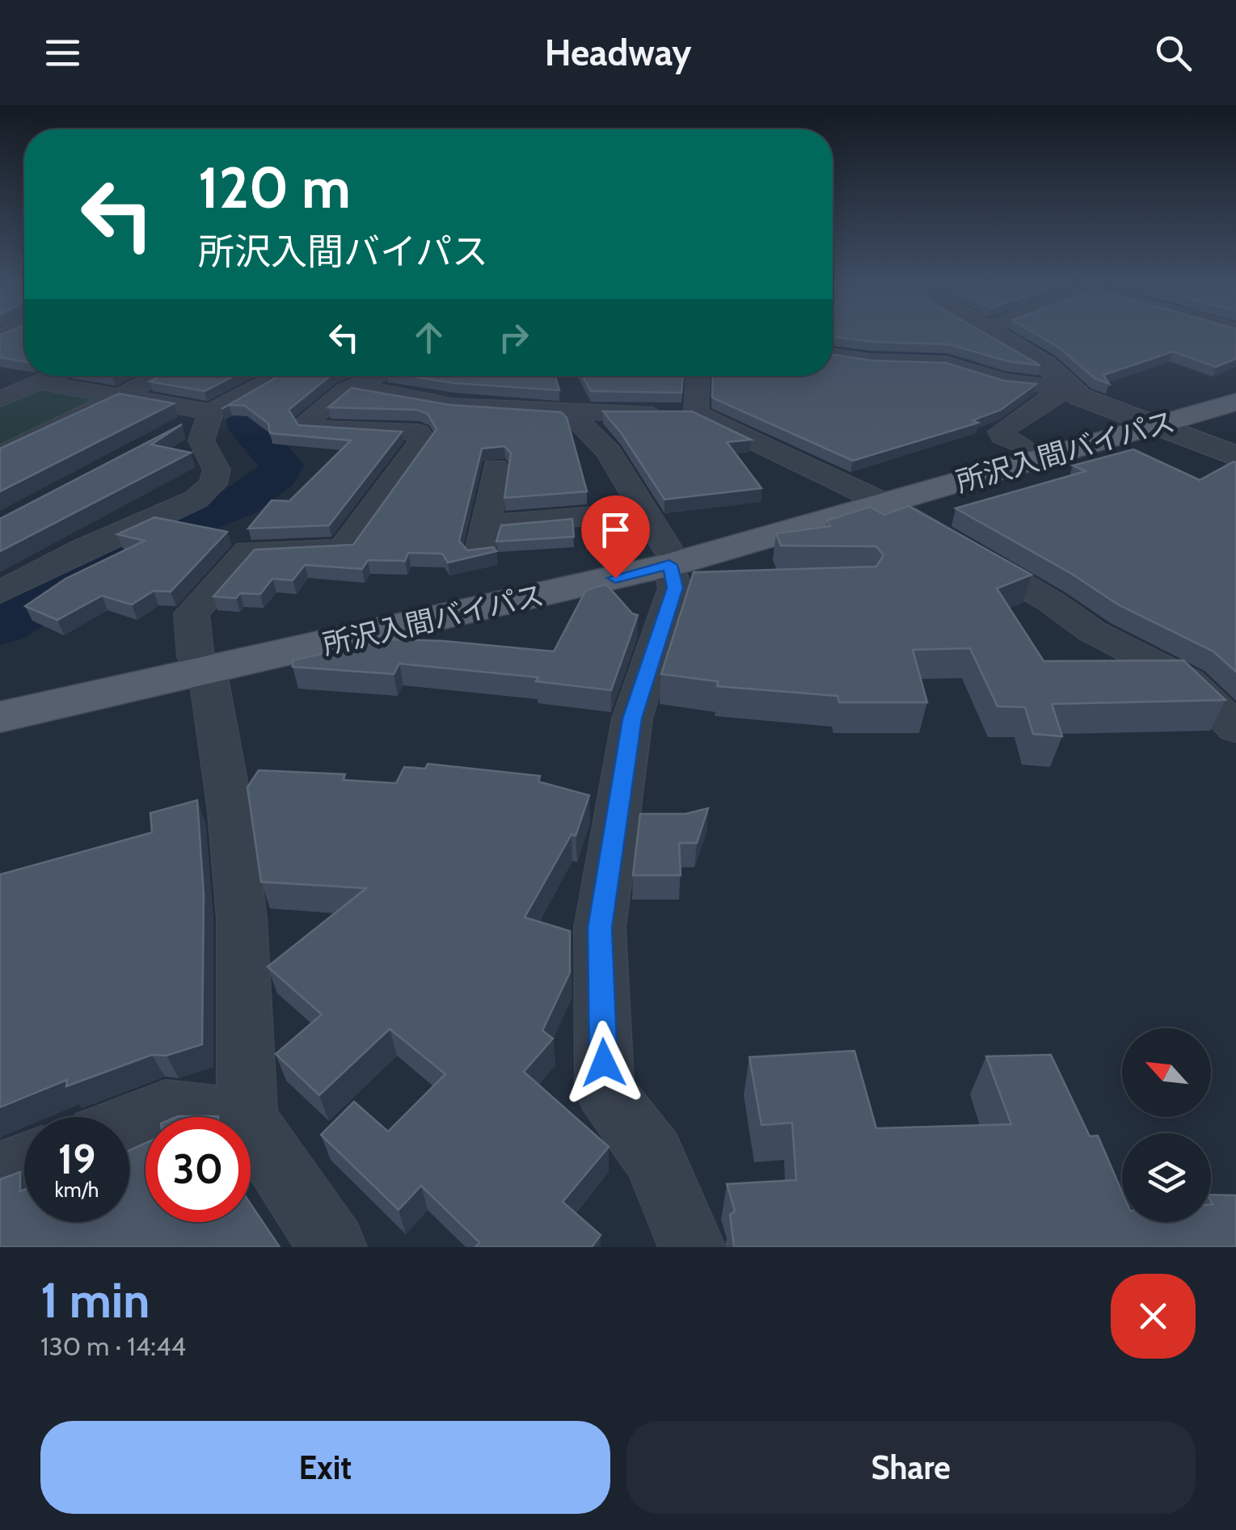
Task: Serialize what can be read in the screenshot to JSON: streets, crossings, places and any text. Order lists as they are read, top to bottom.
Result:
{
  "streets": {
    "main road": ["所沢入間バイパス"]
  },
  "north": "top left",
  "page": {
    "header": "Headway",
    "turn": ["120 m", "所沢入間バイパス"],
    "speed": "19 km/h",
    "limit": "30",
    "heading": ["1 min", "130 m · 14:44"],
    "buttons": ["Exit", "Share"]
  }
}
